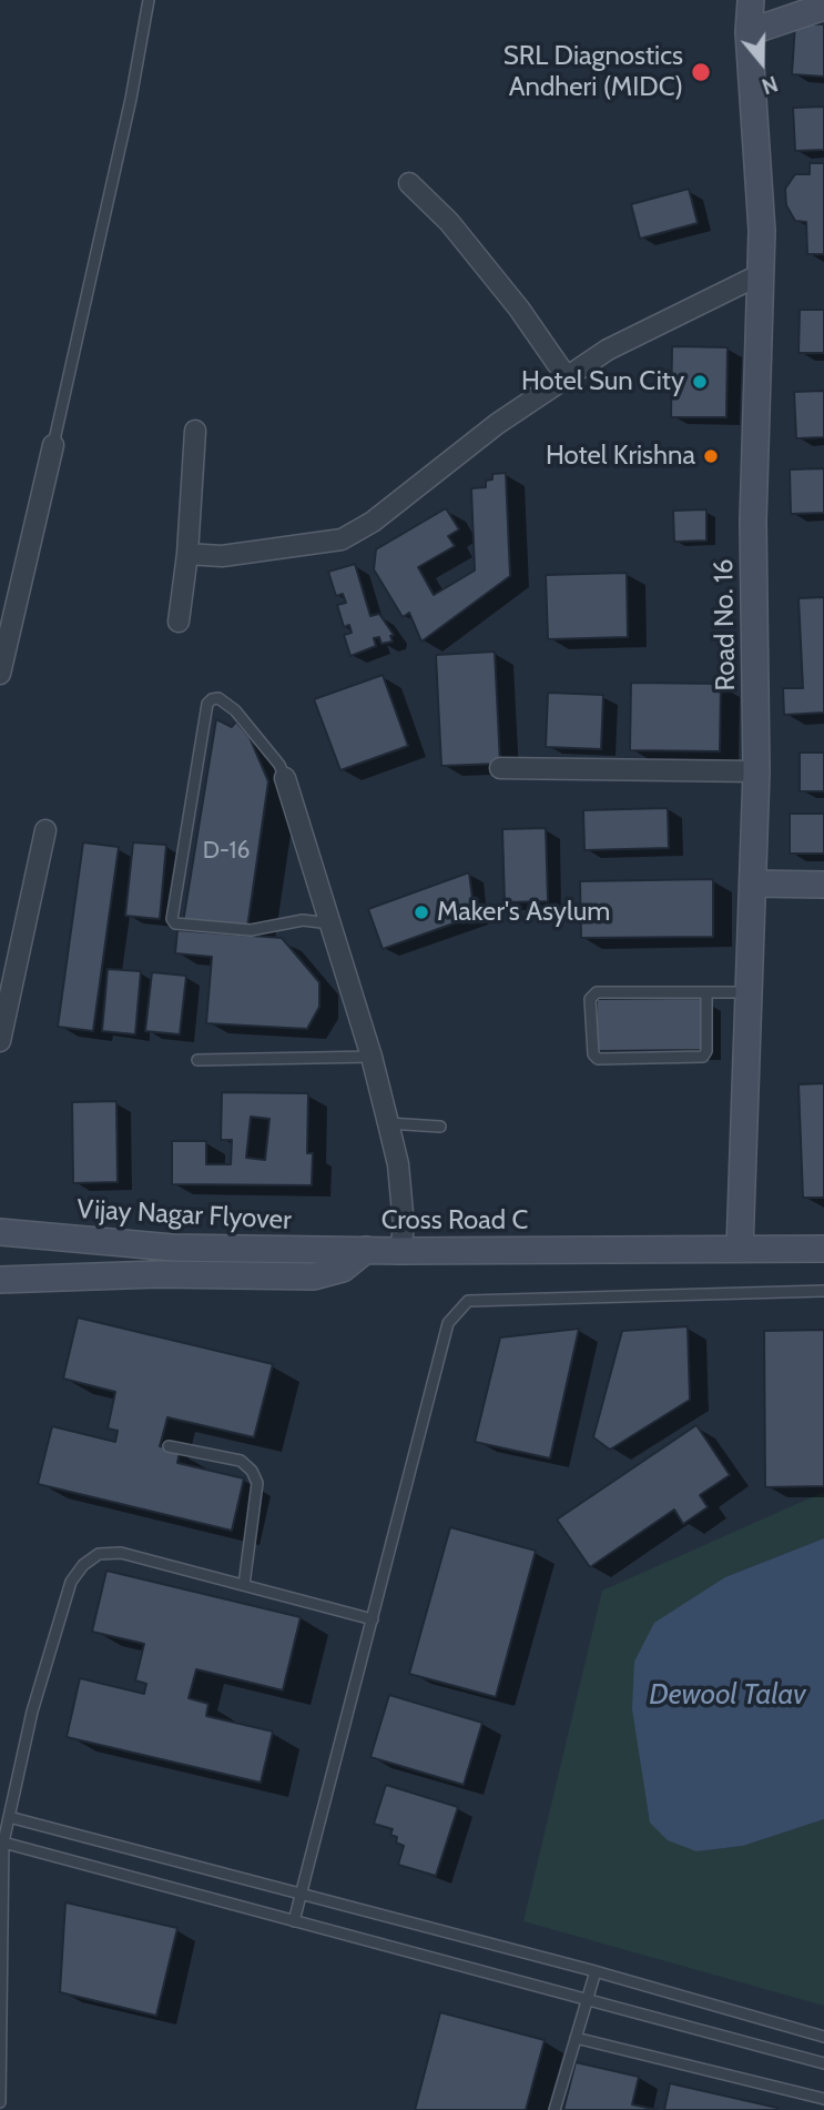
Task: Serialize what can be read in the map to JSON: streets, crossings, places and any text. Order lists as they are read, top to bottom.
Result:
{
  "streets": {
    "street": ["Road No. 16", "Vijay Nagar Flyover", "Cross Road C"]
  },
  "crossings": [
    ["Road No. 16", "Cross Road C"],
    ["Vijay Nagar Flyover", "Cross Road C"]
  ],
  "water": ["Dewool Talav"],
  "places": [
    "SRL Diagnostics Andheri (MIDC)",
    "Hotel Sun City",
    "Hotel Krishna",
    "Maker's Asylum"
  ],
  "house_numbers": ["D-16"],
  "north": "bottom"
}
